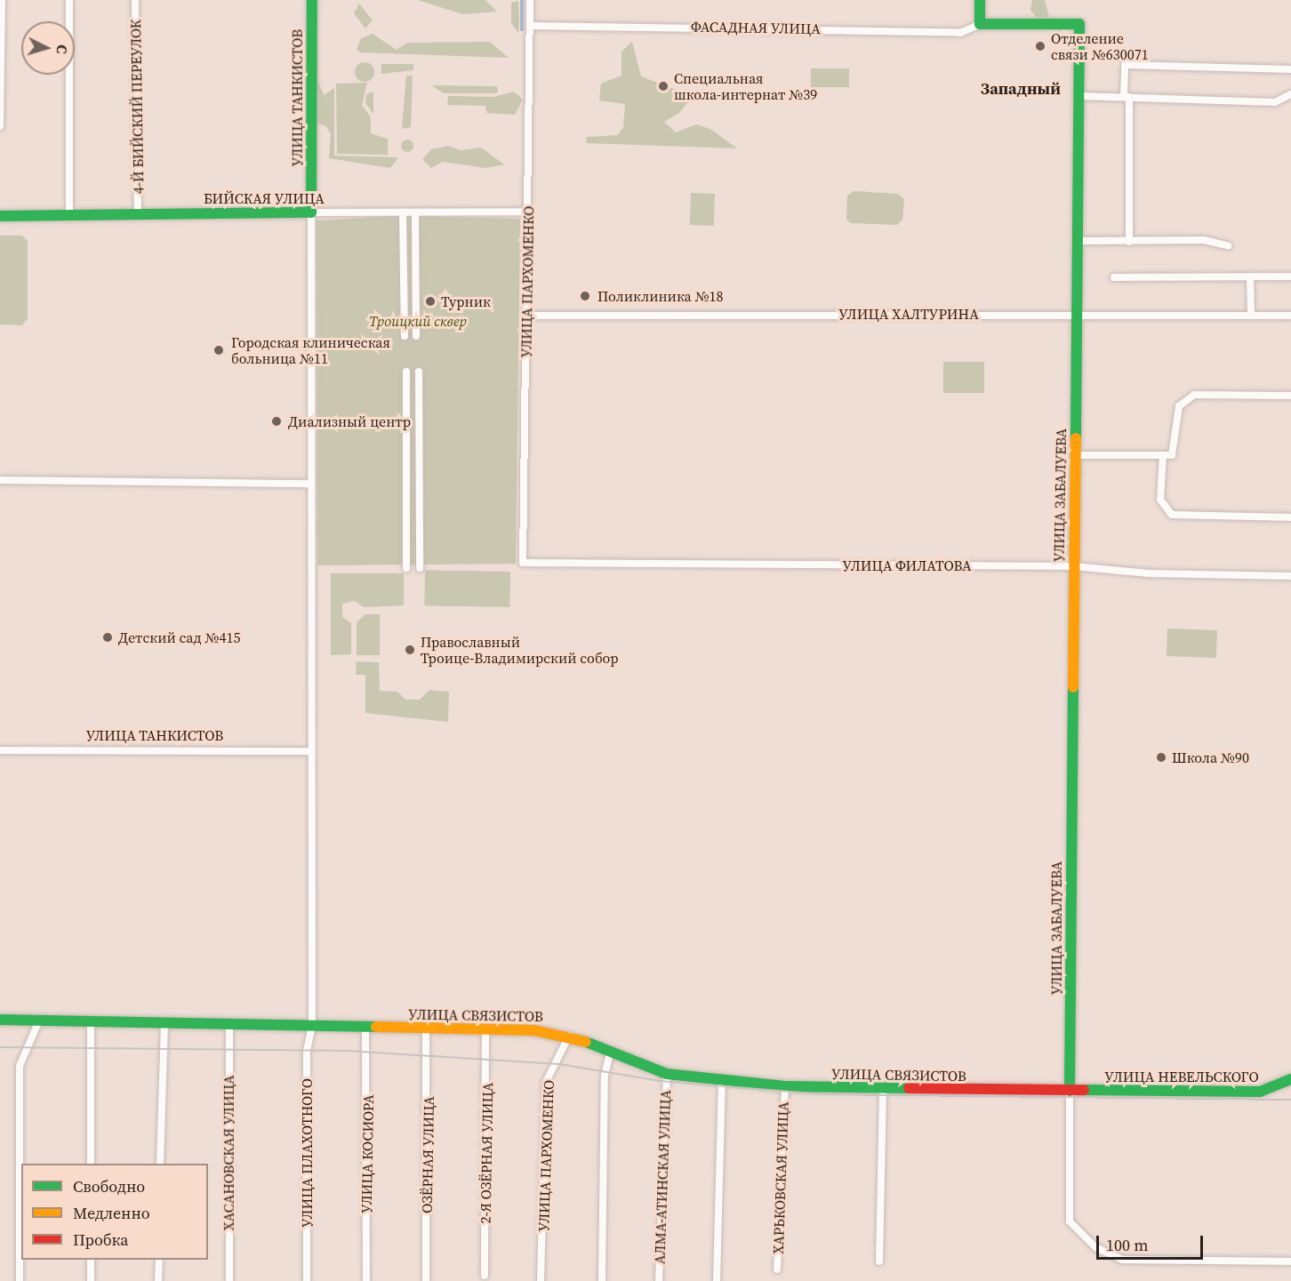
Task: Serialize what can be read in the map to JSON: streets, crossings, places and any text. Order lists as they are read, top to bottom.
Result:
{
  "streets": {
    "street": [
      "ФАСАДНАЯ УЛИЦА",
      "УЛИЦА ТАНКИСТОВ",
      "4-Й БИЙСКИЙ ПЕРЕУЛОК",
      "БИЙСКАЯ УЛИЦА",
      "УЛИЦА ПАРХОМЕНКО",
      "УЛИЦА ХАЛТУРИНА",
      "УЛИЦА ЗАБАЛУЕВА",
      "УЛИЦА ФИЛАТОВА",
      "УЛИЦА СВЯЗИСТОВ",
      "УЛИЦА НЕВЕЛЬСКОГО",
      "ХАСАНОВСКАЯ УЛИЦА",
      "УЛИЦА ПЛАХОТНОГО",
      "2-Я ОЗЁРНАЯ УЛИЦА",
      "УЛИЦА КОСИОРА",
      "ОЗЁРНАЯ УЛИЦА",
      "АЛМА-АТИНСКАЯ УЛИЦА",
      "ХАРЬКОВСКАЯ УЛИЦА"
    ]
  },
  "crossings": [
    ["ФАСАДНАЯ УЛИЦА", "УЛИЦА ПАРХОМЕНКО"],
    ["ФАСАДНАЯ УЛИЦА", "УЛИЦА ЗАБАЛУЕВА"],
    ["УЛИЦА ТАНКИСТОВ", "БИЙСКАЯ УЛИЦА"],
    ["УЛИЦА ТАНКИСТОВ", "УЛИЦА СВЯЗИСТОВ"],
    ["УЛИЦА ТАНКИСТОВ", "УЛИЦА ПЛАХОТНОГО"],
    ["4-Й БИЙСКИЙ ПЕРЕУЛОК", "БИЙСКАЯ УЛИЦА"],
    ["БИЙСКАЯ УЛИЦА", "УЛИЦА ПАРХОМЕНКО"],
    ["УЛИЦА ПАРХОМЕНКО", "УЛИЦА ХАЛТУРИНА"],
    ["УЛИЦА ПАРХОМЕНКО", "УЛИЦА ФИЛАТОВА"],
    ["УЛИЦА ПАРХОМЕНКО", "УЛИЦА СВЯЗИСТОВ"],
    ["УЛИЦА ХАЛТУРИНА", "УЛИЦА ЗАБАЛУЕВА"],
    ["УЛИЦА ЗАБАЛУЕВА", "УЛИЦА ФИЛАТОВА"],
    ["УЛИЦА ЗАБАЛУЕВА", "УЛИЦА СВЯЗИСТОВ"],
    ["УЛИЦА ЗАБАЛУЕВА", "УЛИЦА НЕВЕЛЬСКОГО"],
    ["УЛИЦА СВЯЗИСТОВ", "УЛИЦА НЕВЕЛЬСКОГО"],
    ["УЛИЦА СВЯЗИСТОВ", "ХАСАНОВСКАЯ УЛИЦА"],
    ["УЛИЦА СВЯЗИСТОВ", "УЛИЦА ПЛАХОТНОГО"],
    ["УЛИЦА СВЯЗИСТОВ", "2-Я ОЗЁРНАЯ УЛИЦА"],
    ["УЛИЦА СВЯЗИСТОВ", "УЛИЦА КОСИОРА"],
    ["УЛИЦА СВЯЗИСТОВ", "ОЗЁРНАЯ УЛИЦА"],
    ["УЛИЦА СВЯЗИСТОВ", "АЛМА-АТИНСКАЯ УЛИЦА"],
    ["УЛИЦА СВЯЗИСТОВ", "ХАРЬКОВСКАЯ УЛИЦА"]
  ],
  "districts": ["Западный"],
  "parks": ["Троицкий сквер"],
  "places": [
    "Отделение связи №630071",
    "Специальная школа-интернат №39",
    "Поликлиника №18",
    "Турник",
    "Городская клиническая больница №11",
    "Диализный центр",
    "Детский сад №415",
    "Православный Троице-Владимирский собор",
    "Школа №90"
  ],
  "legend": ["Свободно", "Медленно", "Пробка"],
  "scale_bar": "100 m",
  "north": "right"
}
